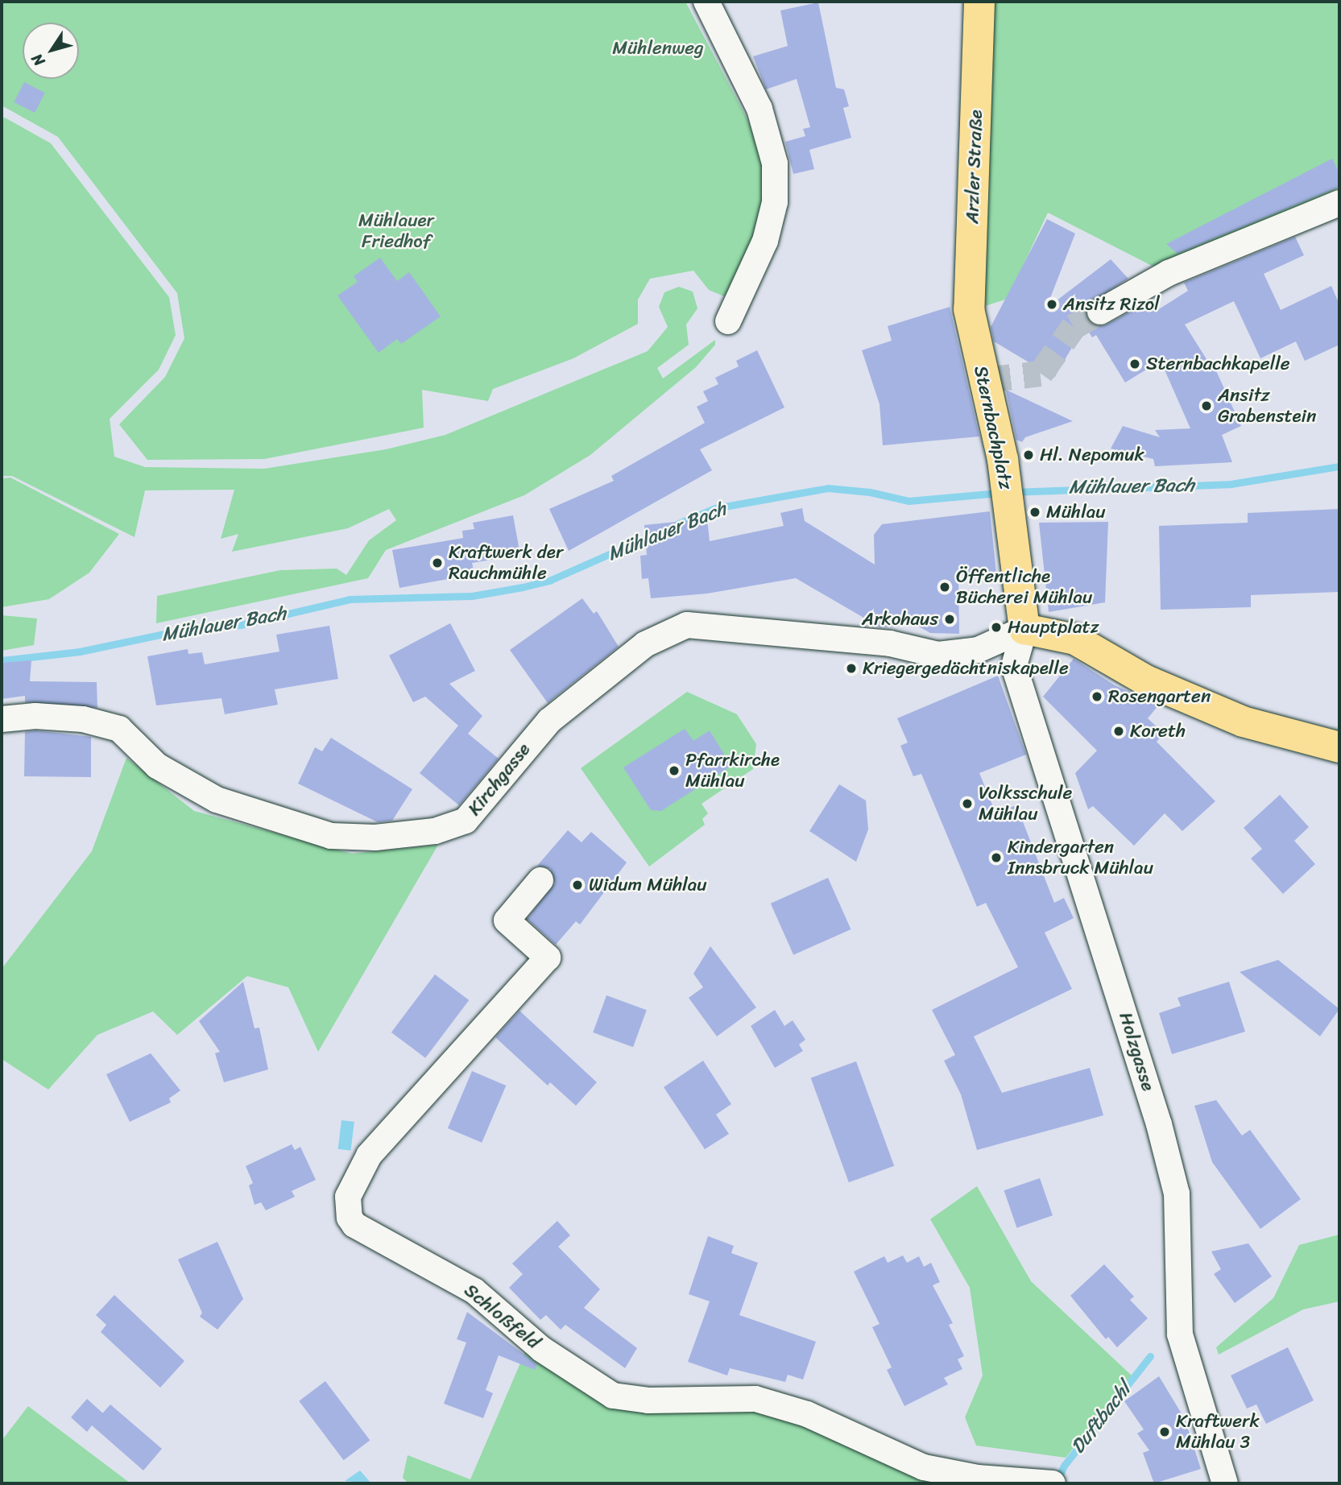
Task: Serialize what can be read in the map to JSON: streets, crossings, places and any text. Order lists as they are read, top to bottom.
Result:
{
  "streets": {
    "main road": ["Arzler Straße", "Sternbachplatz"],
    "street": ["Kirchgasse", "Holzgasse", "Schloßfeld"]
  },
  "crossings": [
    ["Arzler Straße", "Sternbachplatz"],
    ["Sternbachplatz", "Kirchgasse"],
    ["Sternbachplatz", "Holzgasse"],
    ["Kirchgasse", "Holzgasse"]
  ],
  "water": ["Mühlauer Bach", "Duftbachl"],
  "parks": ["Mühlenweg", "Mühlauer Friedhof"],
  "places": [
    "Ansitz Rizol",
    "Sternbachkapelle",
    "Ansitz Grabenstein",
    "Hl. Nepomuk",
    "Mühlau",
    "Kraftwerk der Rauchmühle",
    "Öffentliche Bücherei Mühlau",
    "Arkohaus",
    "Hauptplatz",
    "Kriegergedächtniskapelle",
    "Rosengarten",
    "Koreth",
    "Pfarrkirche Mühlau",
    "Volksschule Mühlau",
    "Kindergarten Innsbruck Mühlau",
    "Widum Mühlau",
    "Kraftwerk Mühlau 3"
  ],
  "north": "bottom left"
}
